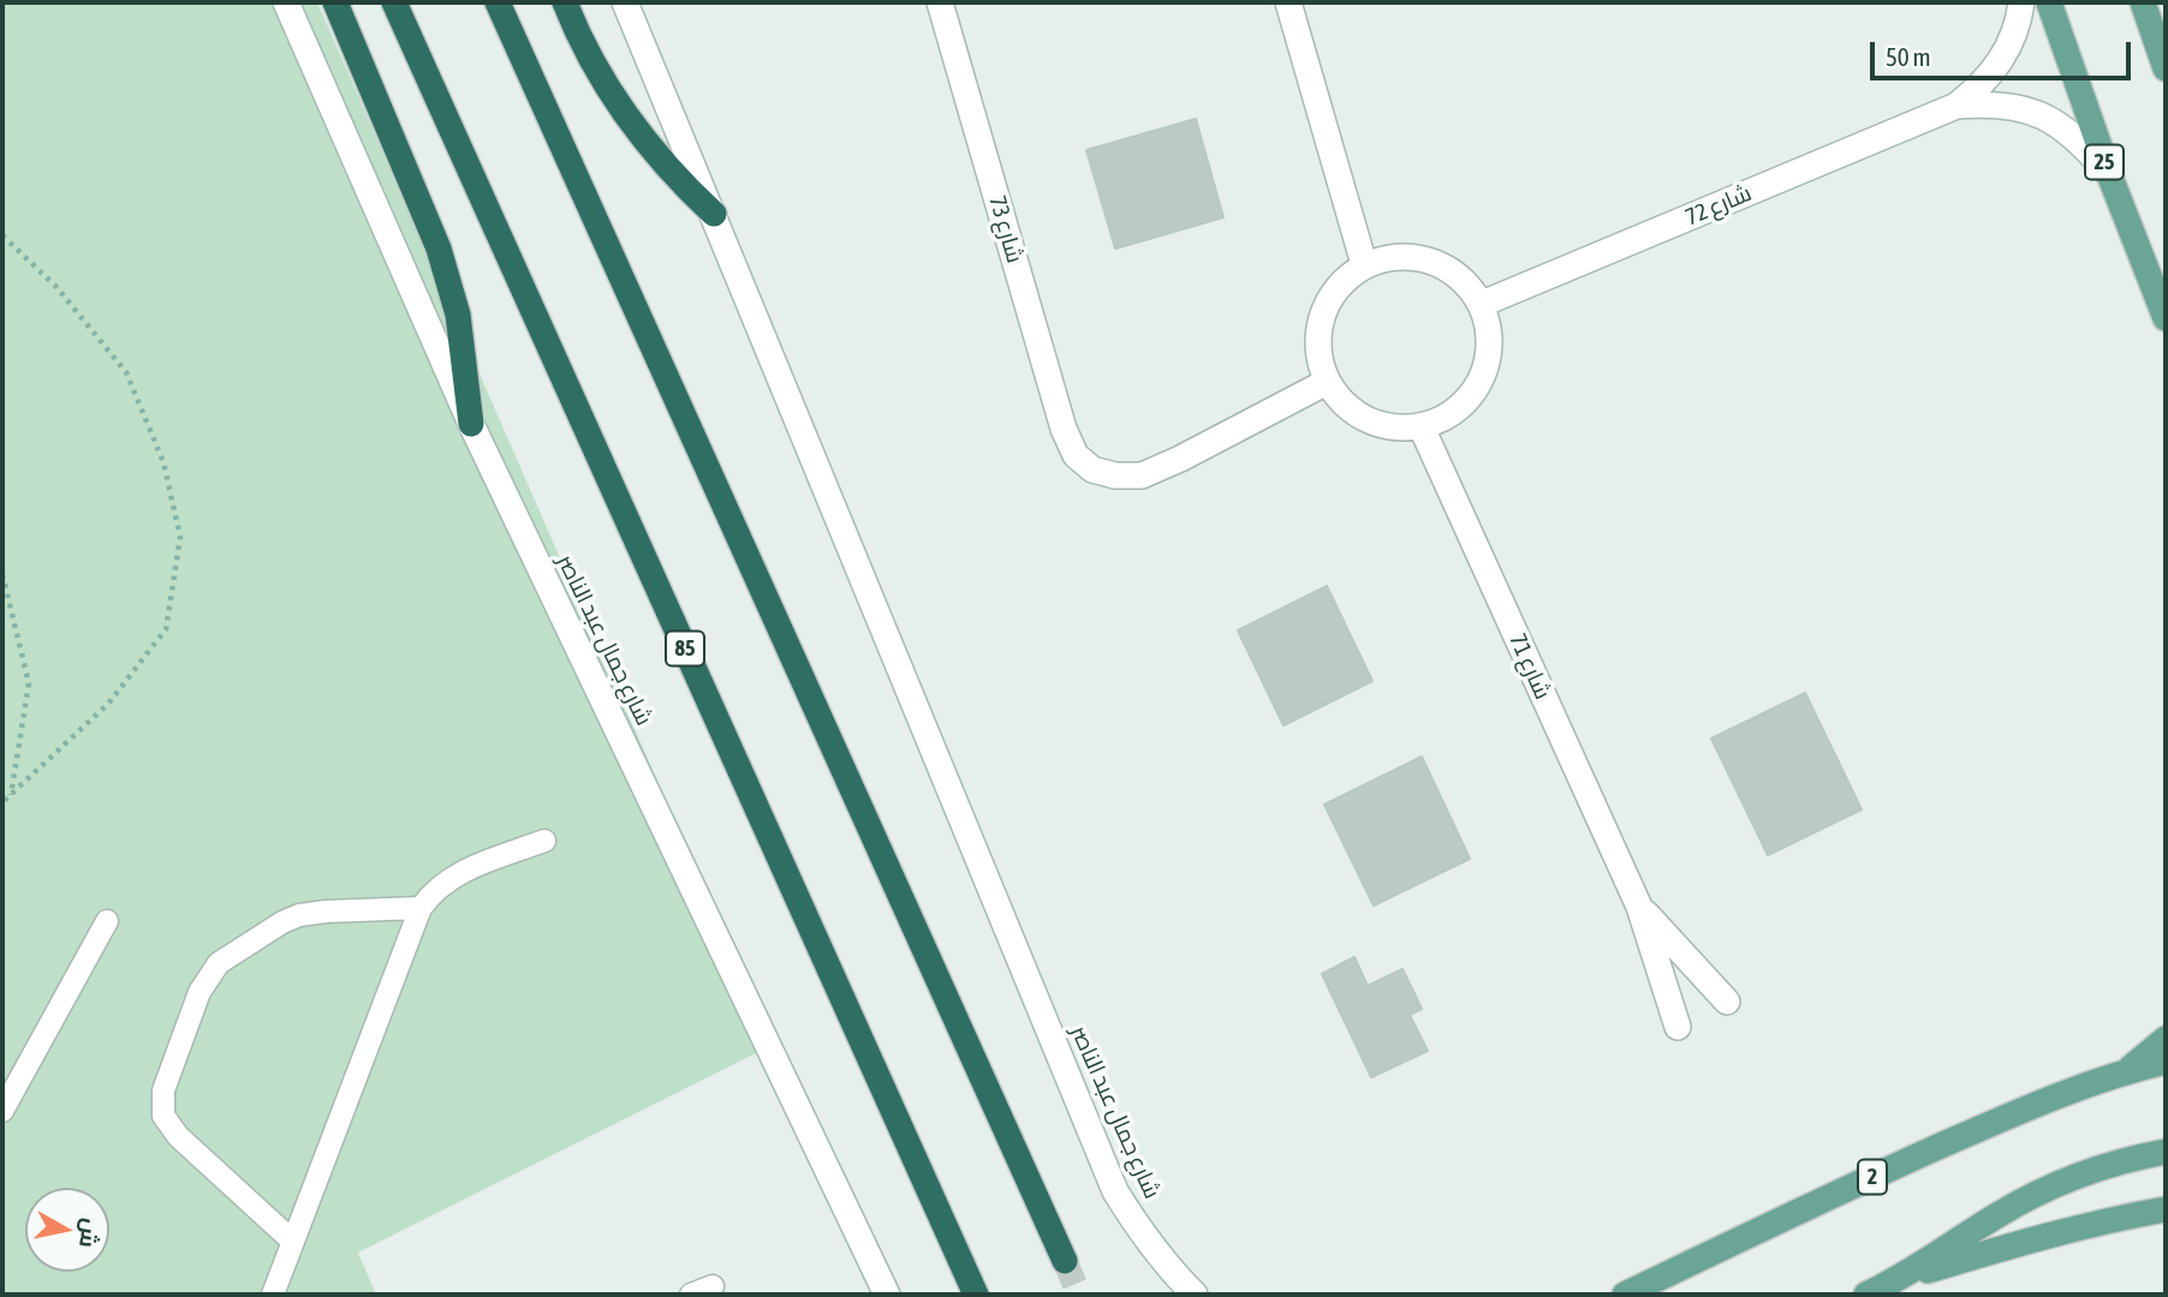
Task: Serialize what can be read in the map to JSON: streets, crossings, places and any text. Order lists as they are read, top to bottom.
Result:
{
  "streets": {
    "highway": ["85"],
    "main road": ["25", "2"],
    "street": [
      "شارع 72",
      "شارع 73",
      "شارع جمال عبد الناصر",
      "شارع 71"
    ]
  },
  "crossings": [
    ["25", "شارع 72"],
    ["شارع 72", "شارع 73"],
    ["شارع 72", "شارع 71"],
    ["شارع 73", "شارع 71"]
  ],
  "scale_bar": "50 m",
  "north": "right"
}
